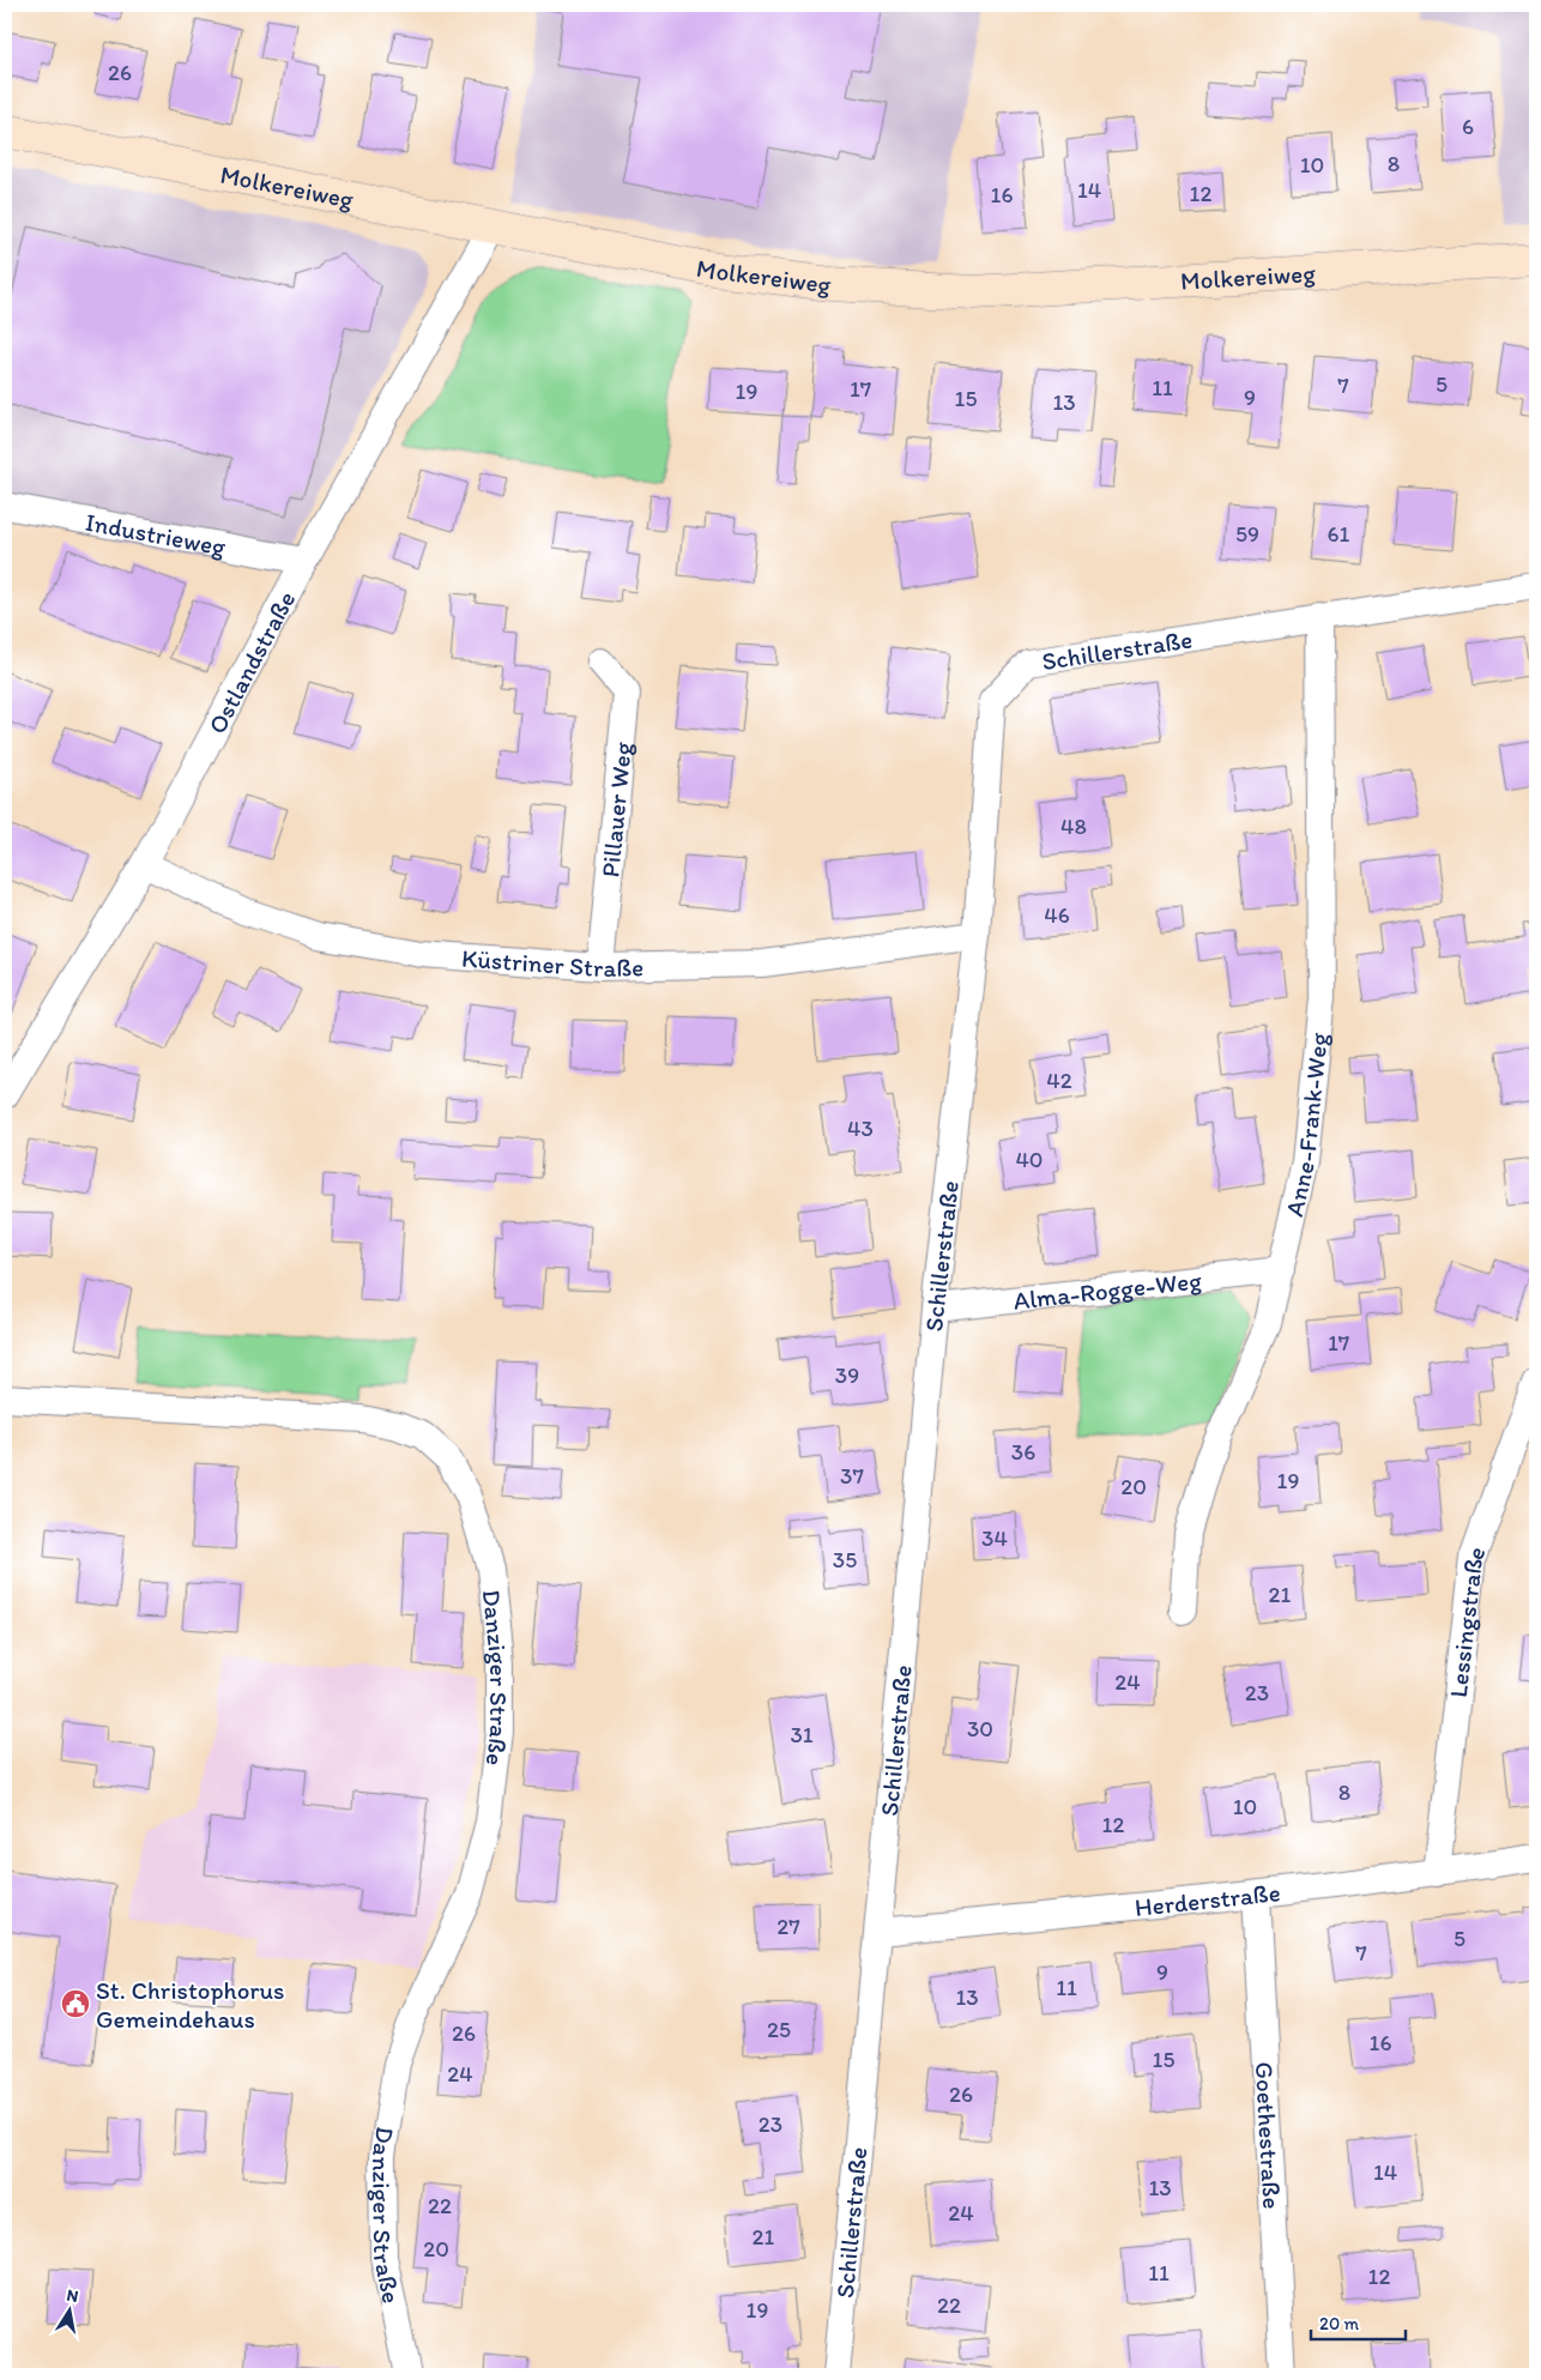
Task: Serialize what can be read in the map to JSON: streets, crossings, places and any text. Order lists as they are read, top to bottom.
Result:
{
  "streets": {
    "main road": ["Molkereiweg"],
    "street": [
      "Industrieweg",
      "Schillerstraße",
      "Ostlandstraße",
      "Pillauer Weg",
      "Küstriner Straße",
      "Anne-Frank-Weg",
      "Alma-Rogge-Weg",
      "Lessingstraße",
      "Danziger Straße",
      "Herderstraße",
      "Goethestraße"
    ]
  },
  "crossings": [
    ["Molkereiweg", "Ostlandstraße"],
    ["Industrieweg", "Ostlandstraße"],
    ["Schillerstraße", "Küstriner Straße"],
    ["Schillerstraße", "Anne-Frank-Weg"],
    ["Schillerstraße", "Alma-Rogge-Weg"],
    ["Schillerstraße", "Herderstraße"],
    ["Ostlandstraße", "Küstriner Straße"],
    ["Pillauer Weg", "Küstriner Straße"],
    ["Anne-Frank-Weg", "Alma-Rogge-Weg"],
    ["Lessingstraße", "Herderstraße"],
    ["Herderstraße", "Goethestraße"]
  ],
  "places": {
    "public building": ["St. Christophorus Gemeindehaus"]
  },
  "house_numbers": [
    "26",
    "6",
    "8",
    "10",
    "14",
    "12",
    "16",
    "5",
    "7",
    "11",
    "17",
    "19",
    "9",
    "15",
    "13",
    "59",
    "61",
    "48",
    "46",
    "42",
    "43",
    "40",
    "17",
    "39",
    "36",
    "37",
    "19",
    "20",
    "34",
    "35",
    "21",
    "24",
    "23",
    "30",
    "31",
    "8",
    "10",
    "12",
    "27",
    "5",
    "7",
    "9",
    "11",
    "13",
    "25",
    "26",
    "16",
    "15",
    "24",
    "26",
    "23",
    "14",
    "13",
    "22",
    "24",
    "21",
    "20",
    "11",
    "12",
    "22",
    "19"
  ],
  "scale_bar": "20 m",
  "north": "top"
}
